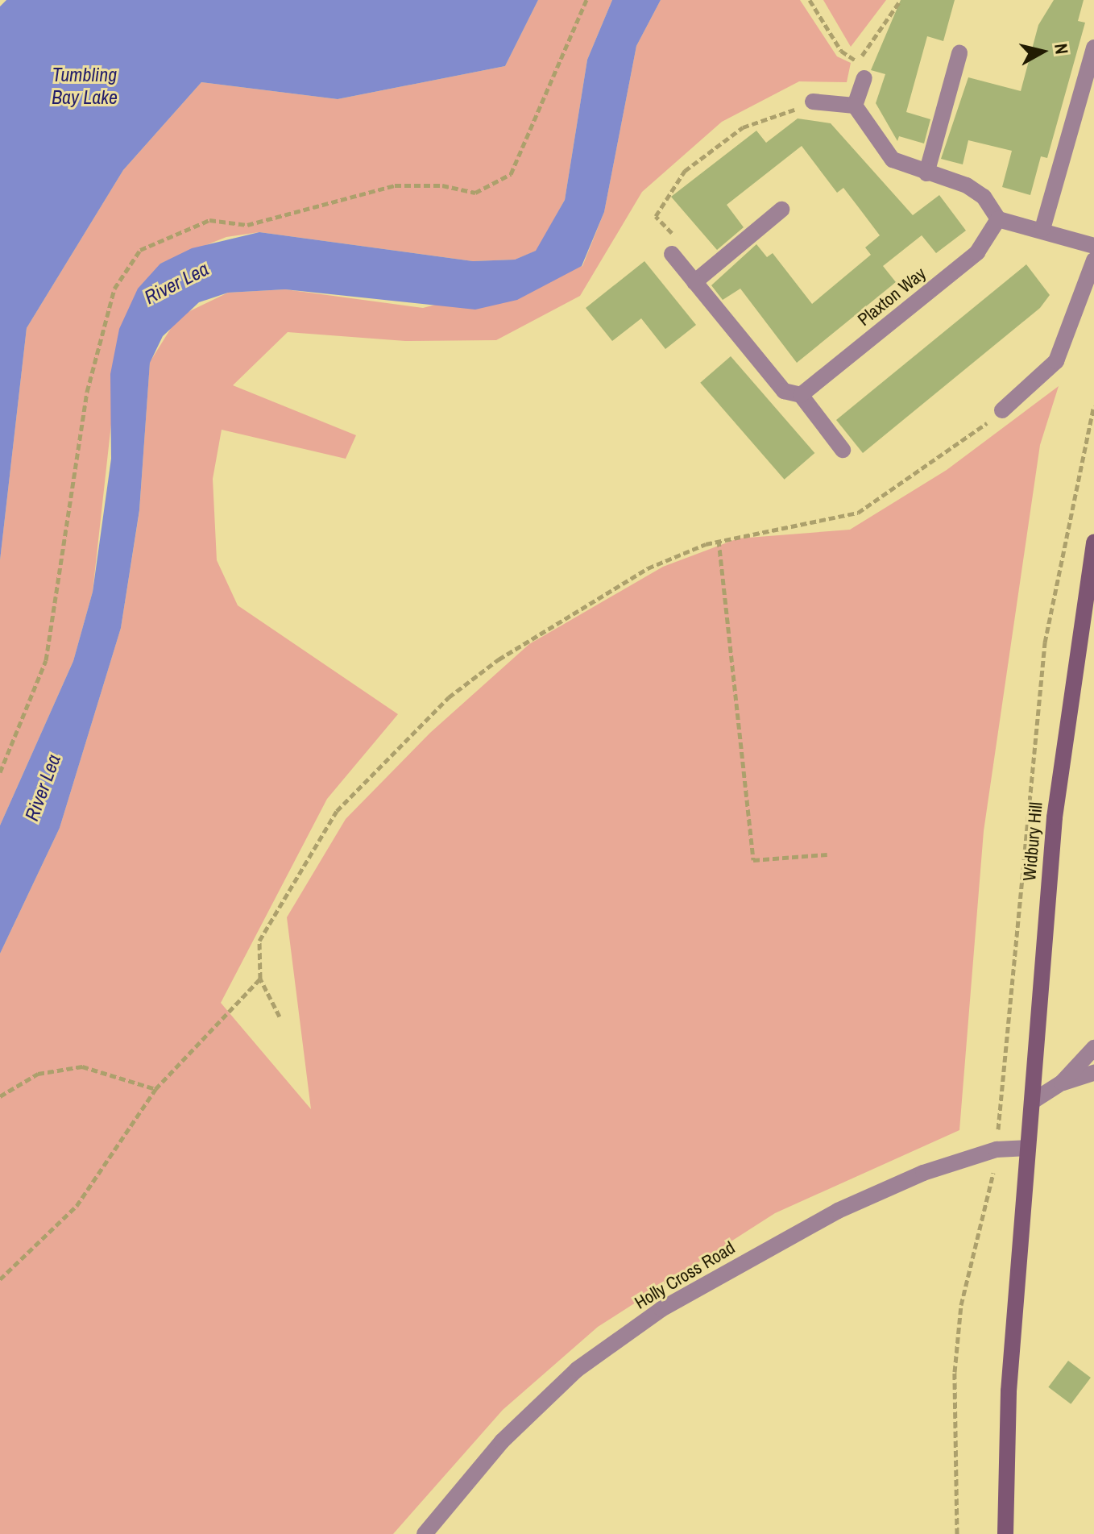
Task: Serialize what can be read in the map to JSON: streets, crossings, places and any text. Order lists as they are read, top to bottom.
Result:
{
  "streets": {
    "main road": ["Widbury Hill"],
    "street": ["Plaxton Way", "Holly Cross Road"]
  },
  "crossings": [
    ["Widbury Hill", "Holly Cross Road"]
  ],
  "water": ["Tumbling Bay Lake", "River Lea"],
  "north": "right"
}
